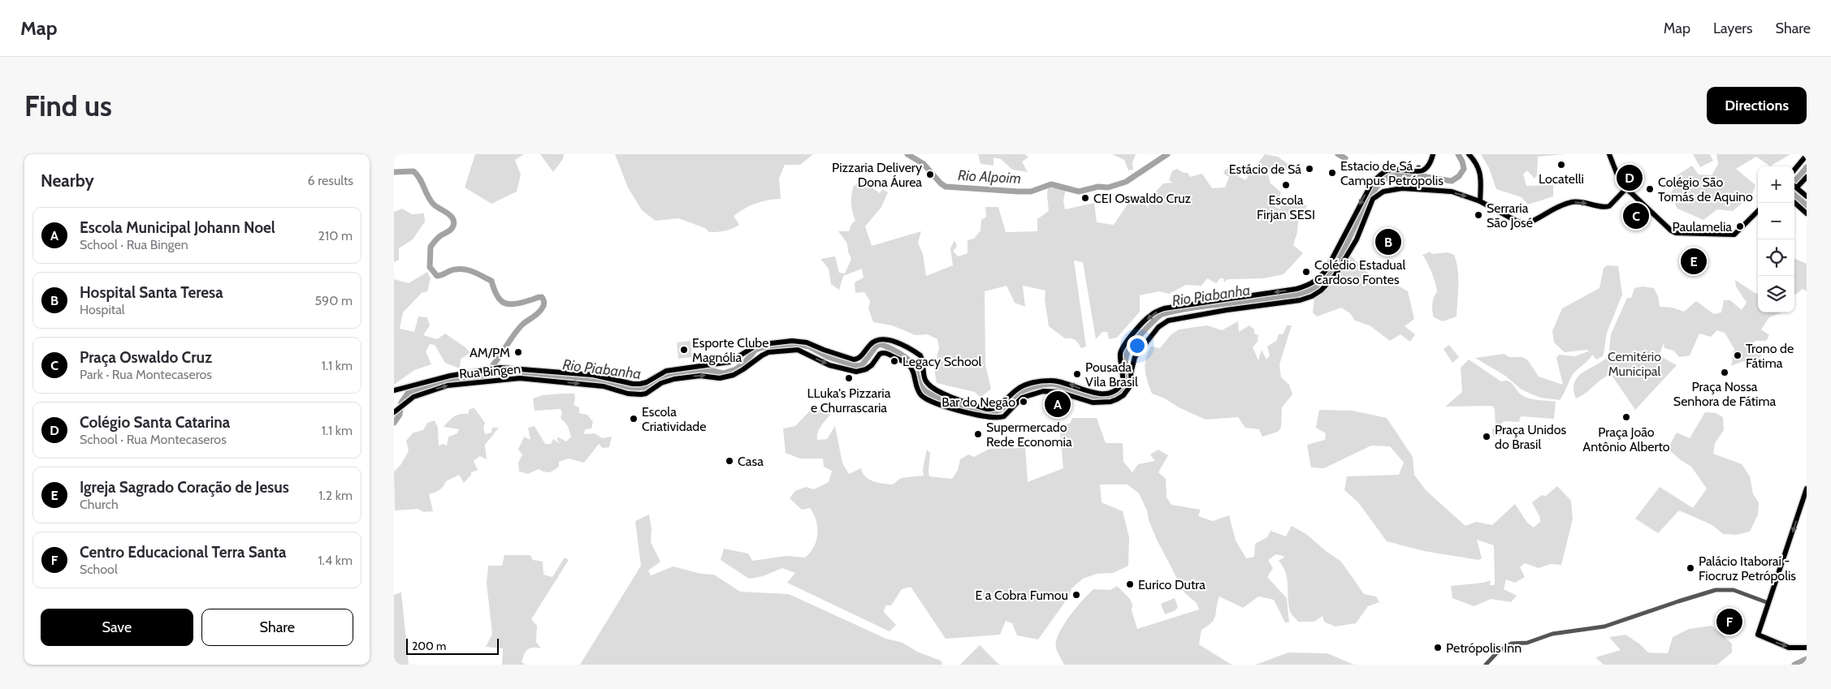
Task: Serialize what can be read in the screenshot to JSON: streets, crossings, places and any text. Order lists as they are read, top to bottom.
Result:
{
  "streets": {
    "main road": ["Rua Bingen"]
  },
  "one_way": ["Rua Bingen"],
  "water": ["Rio Alpoim", "Rio Piabanha"],
  "parks": ["Cemitério Municipal"],
  "places": [
    "Locatelli",
    "Estácio de Sá",
    "Estacio de Sá - Campus Petrópolis",
    "Pizzaria Delivery Dona Áurea",
    "Escola Firjan SESI",
    "Colégio São Tomás de Aquino",
    "CEI Oswaldo Cruz",
    "Serraria São José",
    "Paulamelia",
    "Colédio Estadual Cardoso Fontes",
    "Esporte Clube Magnólia",
    "AM/PM",
    "Trono de Fátima",
    "Legacy School",
    "Praça Nossa Senhora de Fátima",
    "Pousada Vila Brasil",
    "LLuka's Pizzaria e Churrascaria",
    "Bar do Negão",
    "Praça João Antônio Alberto",
    "Escola Criatividade",
    "Supermercado Rede Economia",
    "Praça Unidos do Brasil",
    "Casa",
    "Palácio Itaboraí - Fiocruz Petrópolis",
    "Eurico Dutra",
    "E a Cobra Fumou",
    "Petrópolis Inn"
  ],
  "scale_bar": "200 m",
  "page": {
    "header": "Map",
    "nav": ["Map", "Layers", "Share"],
    "buttons": [
      "Directions",
      ["Save", "Share"]
    ],
    "title": "Find us",
    "heading": ["Nearby", "6 results"],
    "pins": [
      "D",
      "C",
      "B",
      "E",
      "A",
      "F"
    ],
    "map_buttons": ["+", "−"],
    "list": [
      {
        "mark": "A",
        "name": "Escola Municipal Johann Noel",
        "note": "School · Rua Bingen",
        "value": "210 m"
      },
      {
        "mark": "B",
        "name": "Hospital Santa Teresa",
        "note": "Hospital",
        "value": "590 m"
      },
      {
        "mark": "C",
        "name": "Praça Oswaldo Cruz",
        "note": "Park · Rua Montecaseros",
        "value": "1.1 km"
      },
      {
        "mark": "D",
        "name": "Colégio Santa Catarina",
        "note": "School · Rua Montecaseros",
        "value": "1.1 km"
      },
      {
        "mark": "E",
        "name": "Igreja Sagrado Coração de Jesus",
        "note": "Church",
        "value": "1.2 km"
      },
      {
        "mark": "F",
        "name": "Centro Educacional Terra Santa",
        "note": "School",
        "value": "1.4 km"
      }
    ],
    "scale": "200 m"
  }
}
